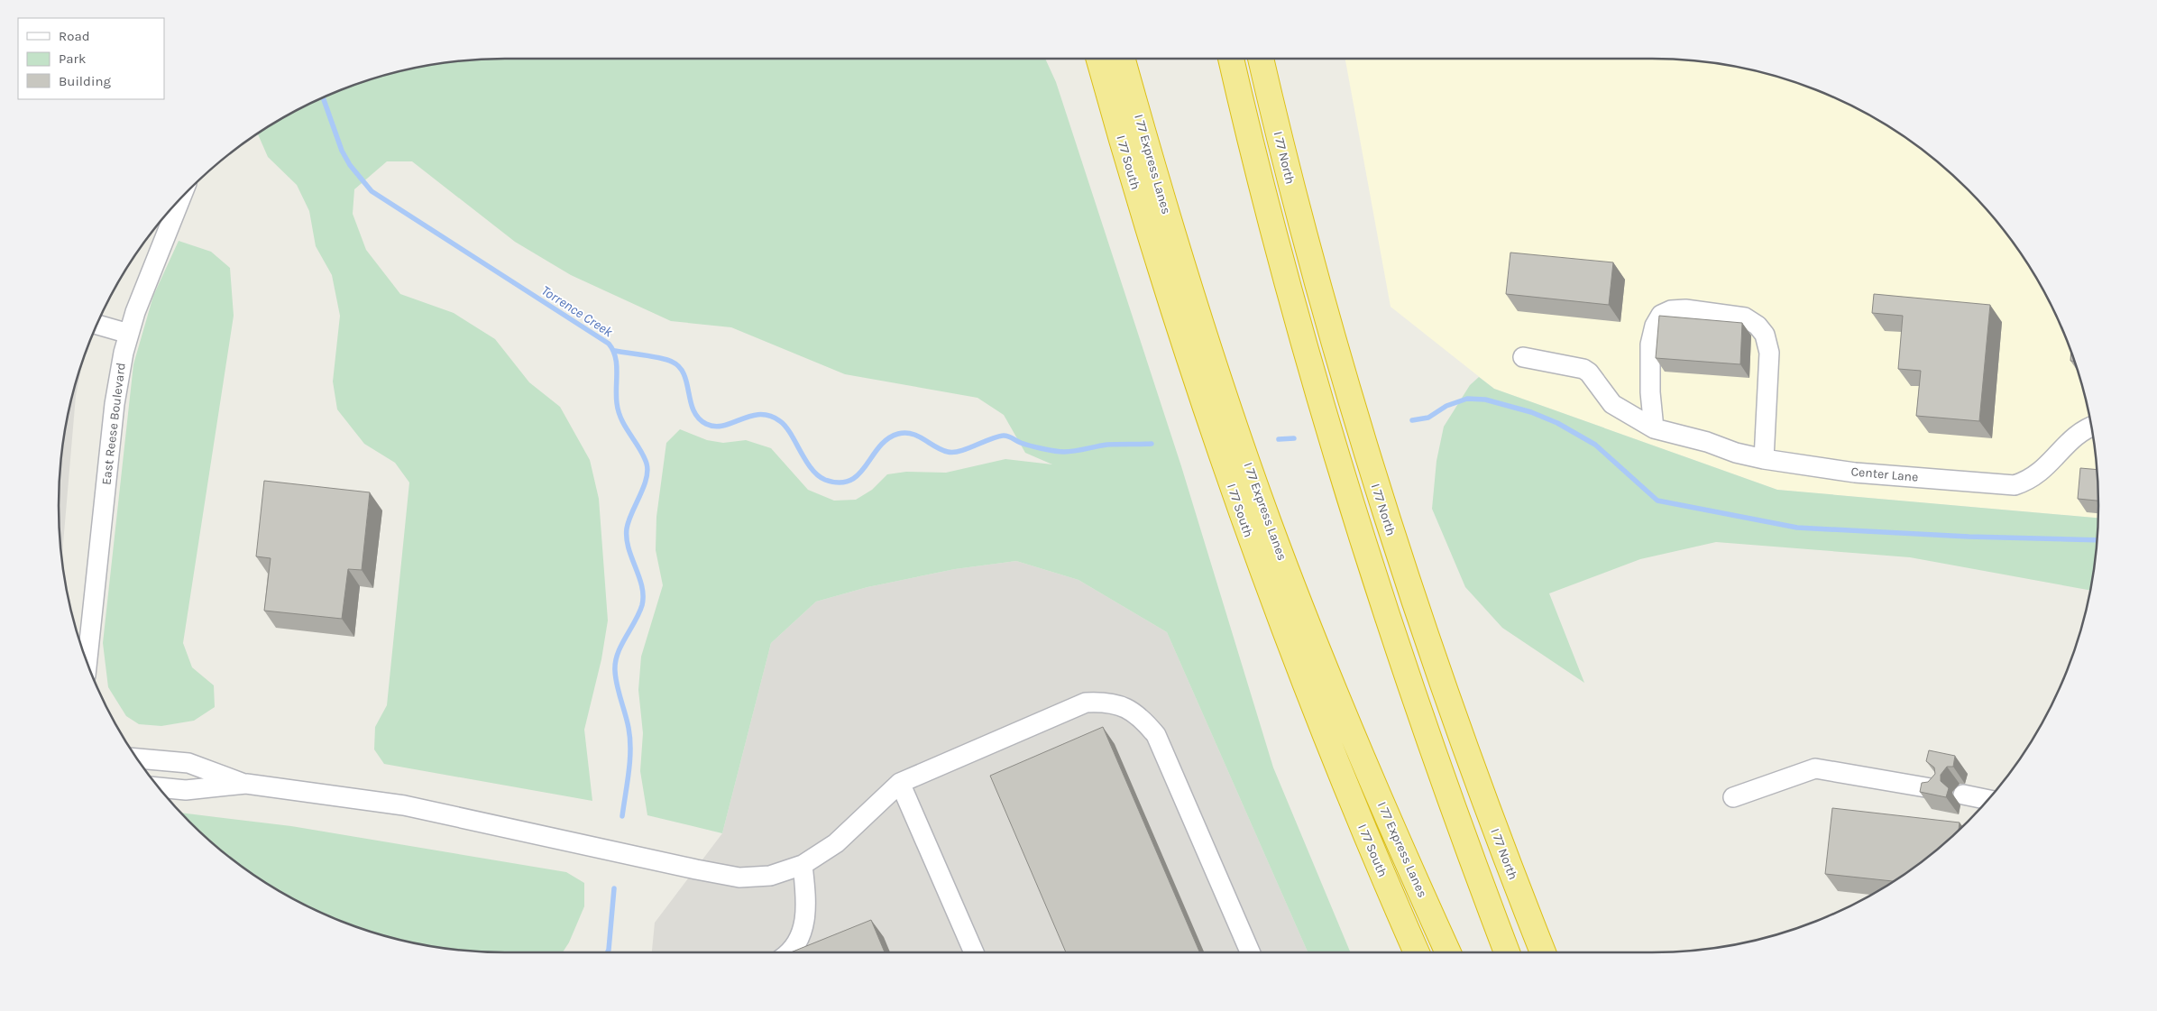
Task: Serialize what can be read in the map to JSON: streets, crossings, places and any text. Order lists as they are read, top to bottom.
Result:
{
  "streets": {
    "highway": ["I 77 North", "I 77 South", "I 77 Express Lanes"],
    "street": ["East Reese Boulevard", "Center Lane"]
  },
  "water": ["Torrence Creek"],
  "legend": ["Road", "Park", "Building"]
}
